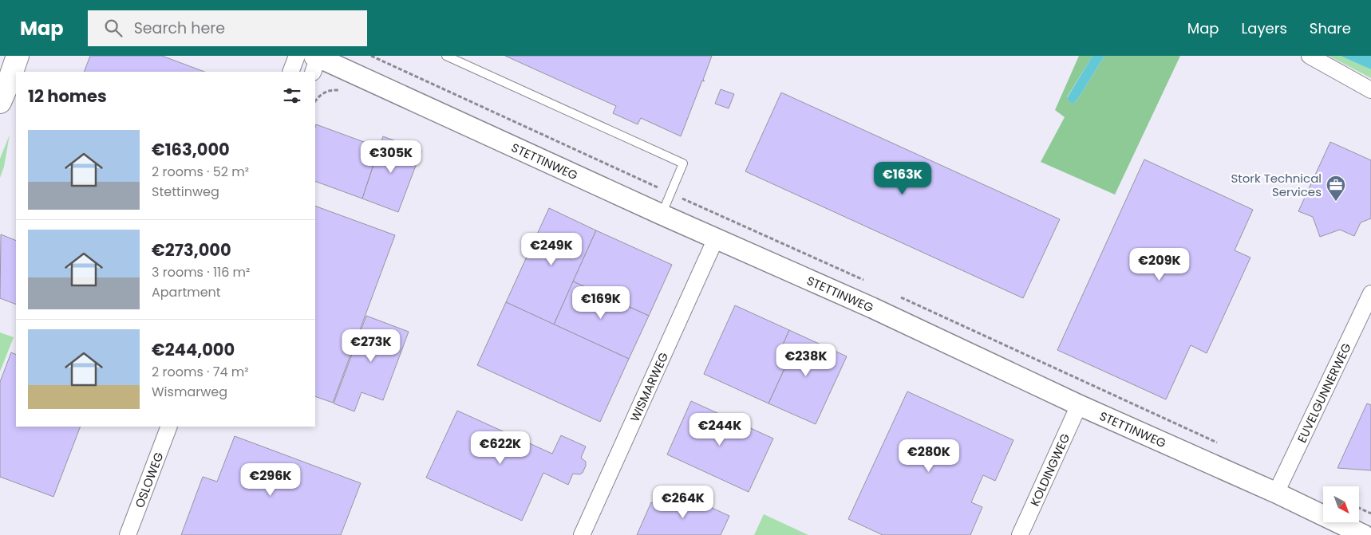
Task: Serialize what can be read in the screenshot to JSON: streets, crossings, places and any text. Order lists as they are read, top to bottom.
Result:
{
  "streets": {
    "street": [
      "STETTINWEG",
      "WISMARWEG",
      "EUVELGUNNERWEG",
      "KOLDINGWEG",
      "OSLOWEG"
    ]
  },
  "crossings": [
    ["STETTINWEG", "WISMARWEG"],
    ["STETTINWEG", "EUVELGUNNERWEG"],
    ["STETTINWEG", "KOLDINGWEG"]
  ],
  "places": {
    "office": ["Stork Technical Services"]
  },
  "north": "bottom right",
  "page": {
    "header": "Map",
    "search": "Search here",
    "nav": ["Map", "Layers", "Share"],
    "heading": "12 homes",
    "list": [
      {
        "name": "€163,000",
        "note": "2 rooms · 52 m² · Stettinweg"
      },
      {
        "name": "€273,000",
        "note": "3 rooms · 116 m² · Apartment"
      },
      {
        "name": "€244,000",
        "note": "2 rooms · 74 m² · Wismarweg"
      }
    ],
    "price": [
      "€305K",
      "€163K",
      "€249K",
      "€209K",
      "€169K",
      "€273K",
      "€238K",
      "€244K",
      "€622K",
      "€280K",
      "€296K",
      "€264K"
    ]
  }
}
